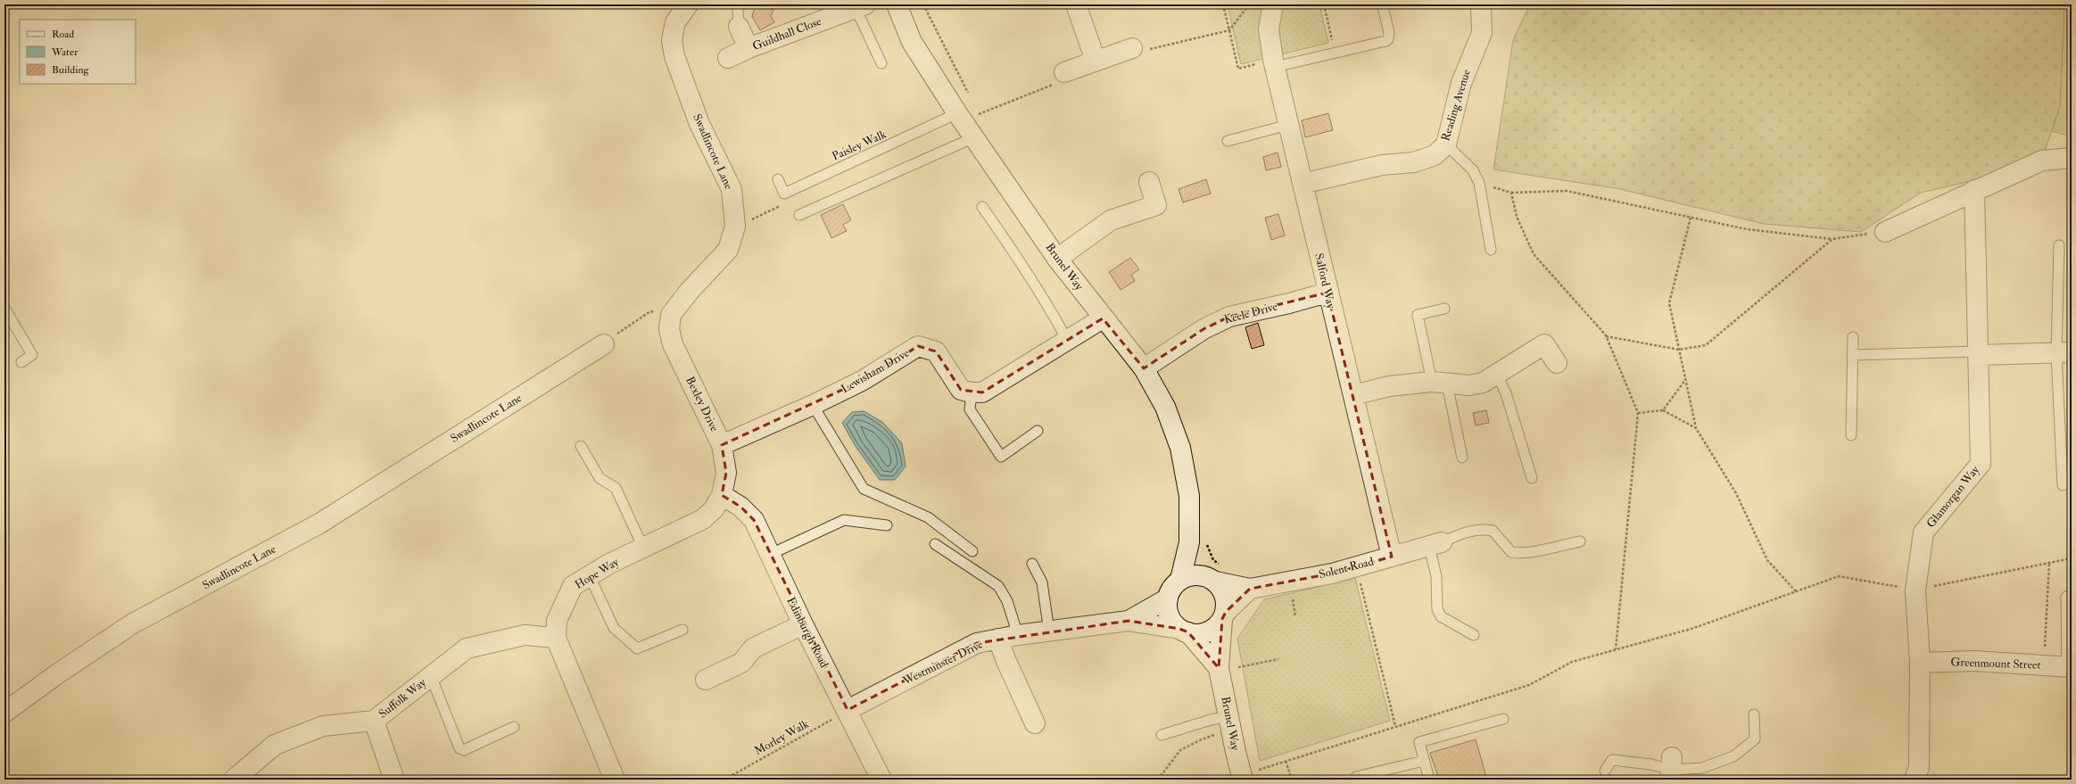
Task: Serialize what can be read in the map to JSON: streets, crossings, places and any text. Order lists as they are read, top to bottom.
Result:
{
  "streets": {
    "street": [
      "Guildhall Close",
      "Reading Avenue",
      "Swadlincote Lane",
      "Brunel Way",
      "Salford Way",
      "Keele Drive",
      "Lewisham Drive",
      "Bexley Drive",
      "Glamorgan Way",
      "Solent Road",
      "Hope Way",
      "Edinburgh Road",
      "Westminster Drive",
      "Greenmount Street",
      "Suffolk Way"
    ],
    "lane": ["Paisley Walk"],
    "path": ["Morley Walk"]
  },
  "crossings": [
    ["Reading Avenue", "Salford Way"],
    ["Paisley Walk", "Brunel Way"],
    ["Swadlincote Lane", "Bexley Drive"],
    ["Brunel Way", "Keele Drive"],
    ["Brunel Way", "Solent Road"],
    ["Brunel Way", "Westminster Drive"],
    ["Salford Way", "Keele Drive"],
    ["Salford Way", "Solent Road"],
    ["Lewisham Drive", "Bexley Drive"],
    ["Bexley Drive", "Hope Way"],
    ["Bexley Drive", "Edinburgh Road"],
    ["Glamorgan Way", "Greenmount Street"],
    ["Solent Road", "Westminster Drive"],
    ["Hope Way", "Edinburgh Road"],
    ["Hope Way", "Suffolk Way"],
    ["Edinburgh Road", "Westminster Drive"],
    ["Edinburgh Road", "Morley Walk"],
    ["Westminster Drive", "Morley Walk"]
  ],
  "legend": ["Road", "Water", "Building"]
}
